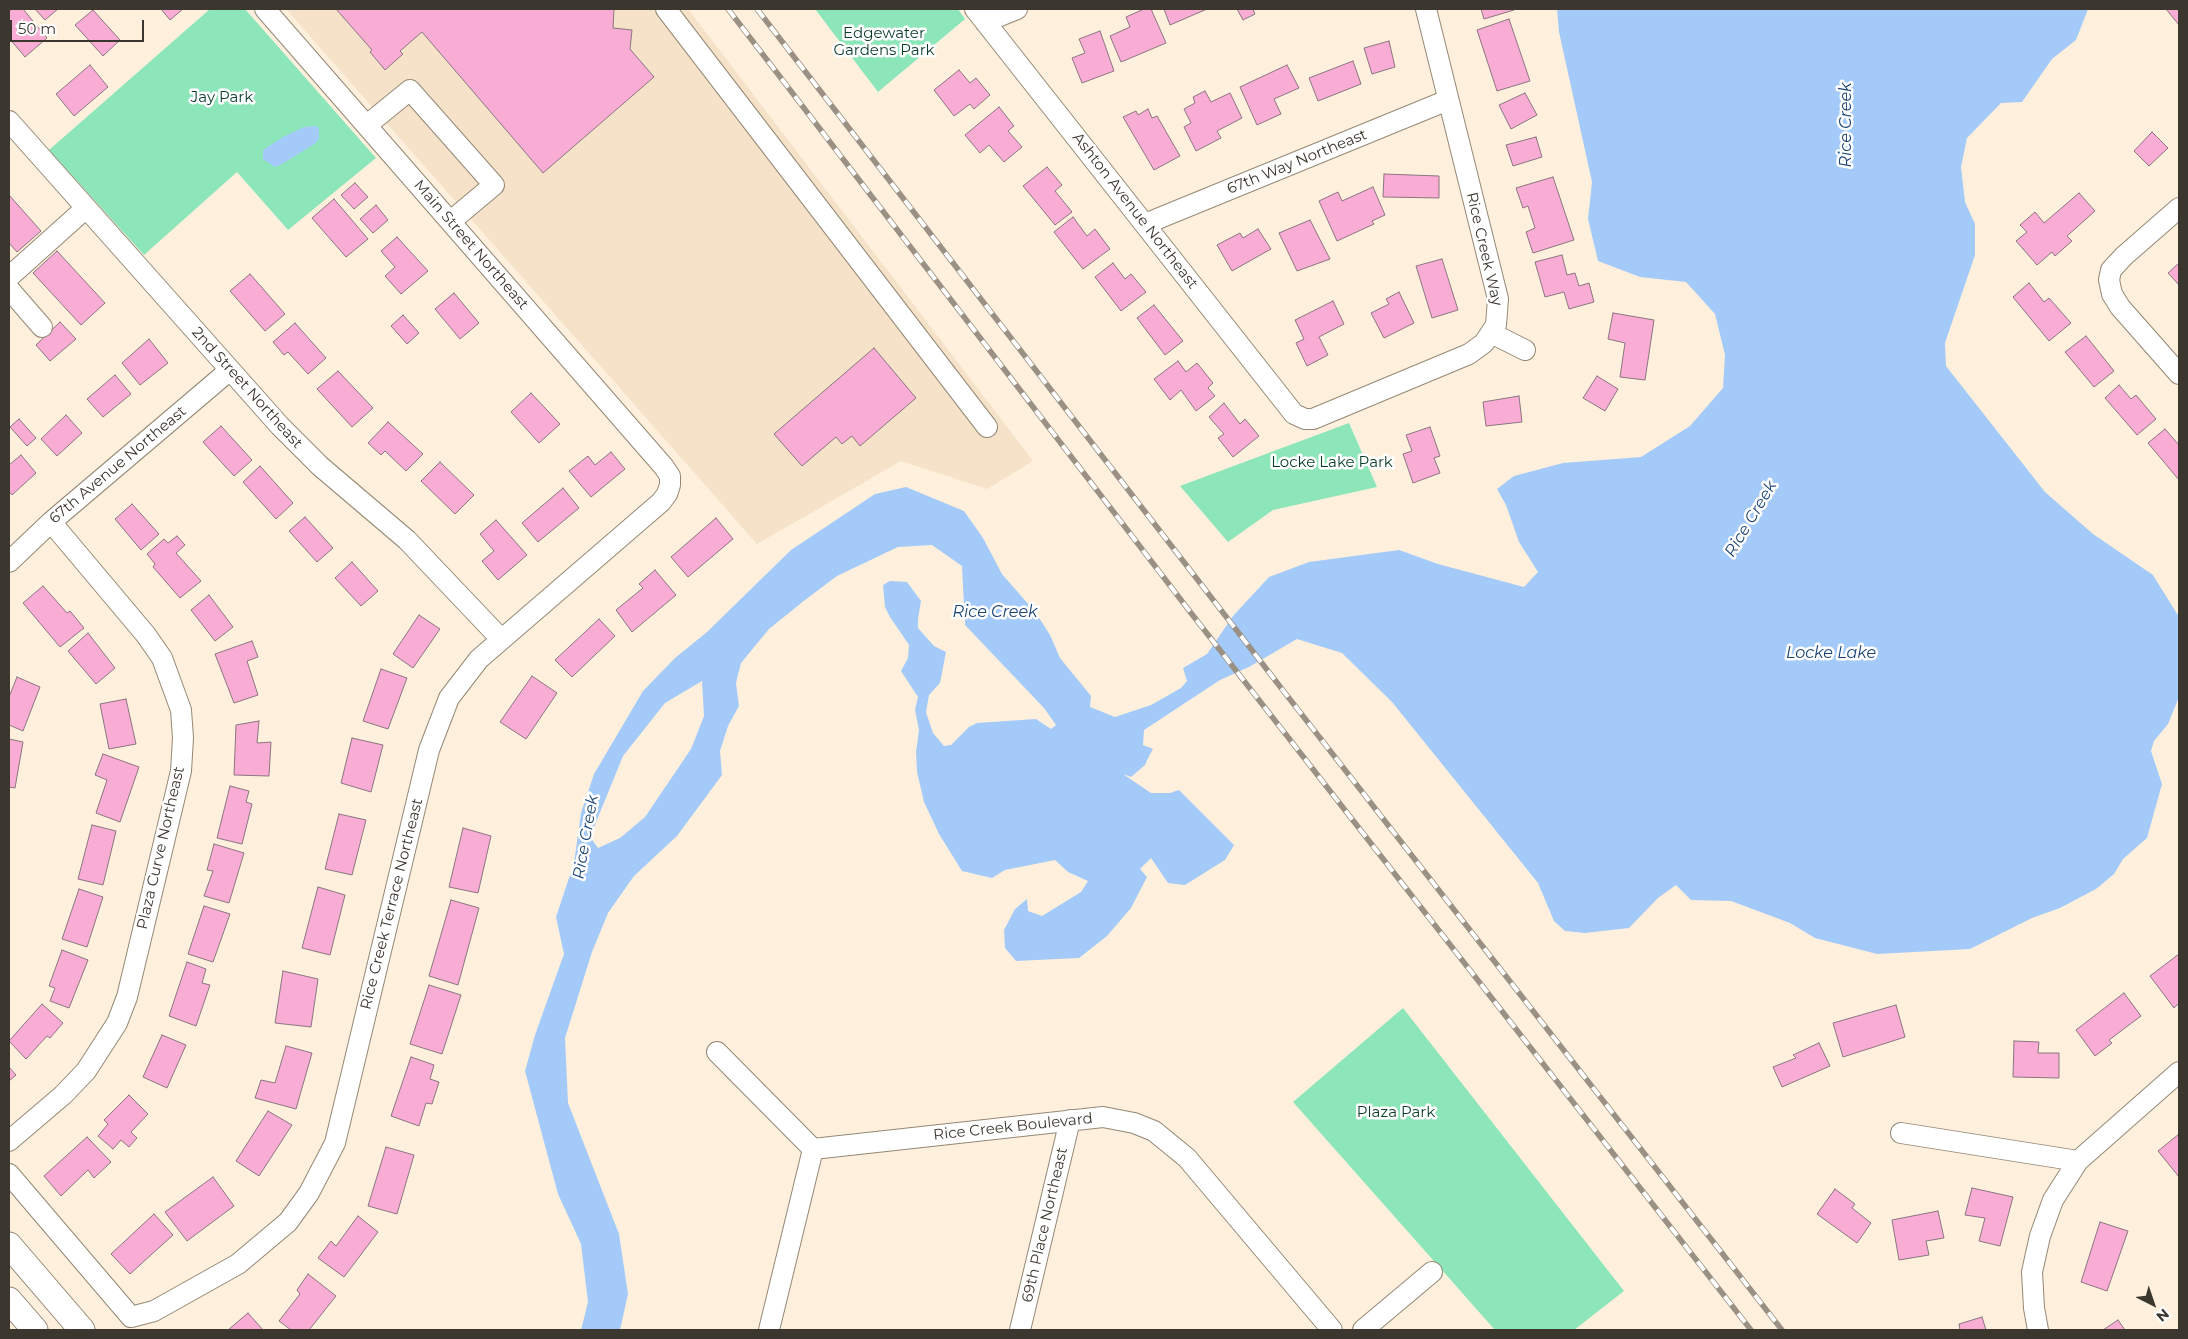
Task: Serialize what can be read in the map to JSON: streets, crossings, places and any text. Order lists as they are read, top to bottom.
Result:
{
  "streets": {
    "street": [
      "67th Way Northeast",
      "Ashton Avenue Northeast",
      "Main Street Northeast",
      "Rice Creek Way",
      "2nd Street Northeast",
      "67th Avenue Northeast",
      "Plaza Curve Northeast",
      "Rice Creek Terrace Northeast",
      "Rice Creek Boulevard",
      "69th Place Northeast"
    ]
  },
  "crossings": [
    ["67th Way Northeast", "Ashton Avenue Northeast"],
    ["67th Way Northeast", "Rice Creek Way"],
    ["Ashton Avenue Northeast", "Rice Creek Way"],
    ["Main Street Northeast", "Rice Creek Terrace Northeast"],
    ["2nd Street Northeast", "67th Avenue Northeast"],
    ["2nd Street Northeast", "Rice Creek Terrace Northeast"],
    ["67th Avenue Northeast", "Plaza Curve Northeast"],
    ["Rice Creek Boulevard", "69th Place Northeast"]
  ],
  "water": ["Rice Creek", "Locke Lake"],
  "parks": [
    "Edgewater Gardens Park",
    "Jay Park",
    "Locke Lake Park",
    "Plaza Park"
  ],
  "scale_bar": "50 m",
  "north": "bottom right"
}
